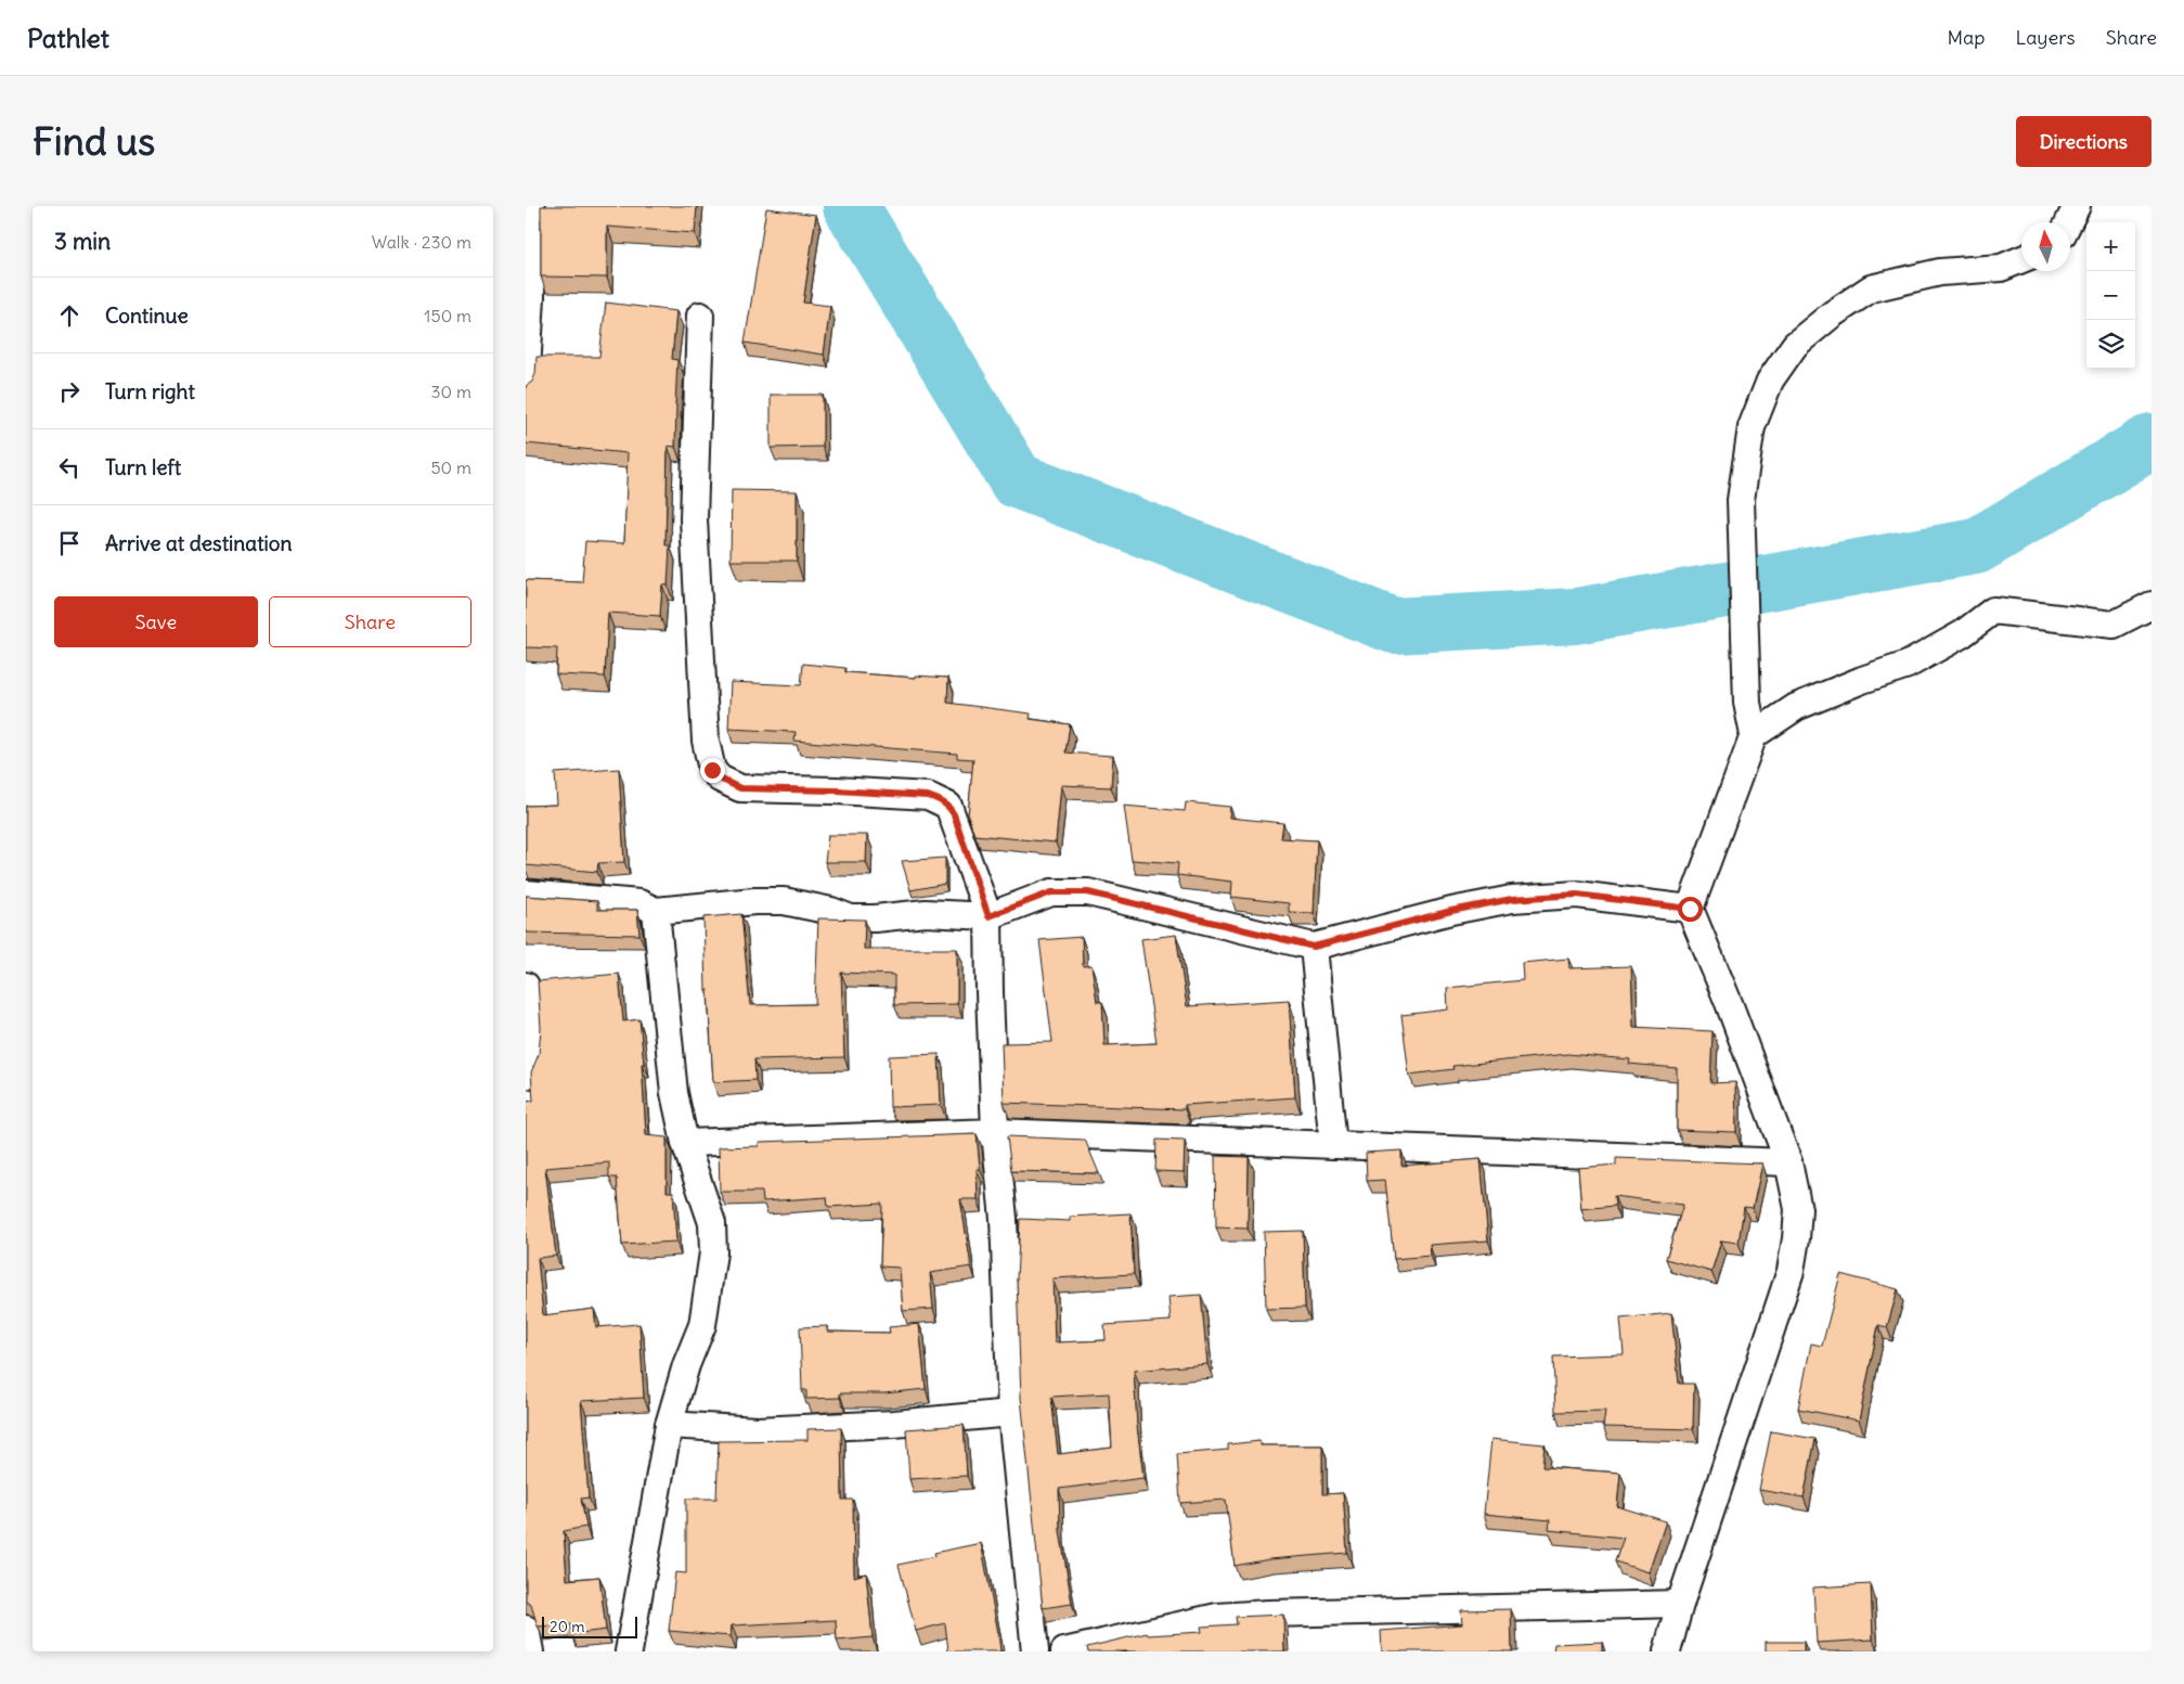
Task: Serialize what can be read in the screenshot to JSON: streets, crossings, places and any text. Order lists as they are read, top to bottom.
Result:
{
  "scale_bar": "20 m",
  "north": "top",
  "page": {
    "header": "Pathlet",
    "nav": ["Map", "Layers", "Share"],
    "buttons": [
      "Directions",
      ["Save", "Share"]
    ],
    "title": "Find us",
    "heading": ["3 min", "Walk · 230 m"],
    "map_buttons": ["+", "−"],
    "list": [
      ["Continue", "150 m"],
      ["Turn right", "30 m"],
      ["Turn left", "50 m"],
      "Arrive at destination"
    ],
    "scale": "20 m"
  }
}
